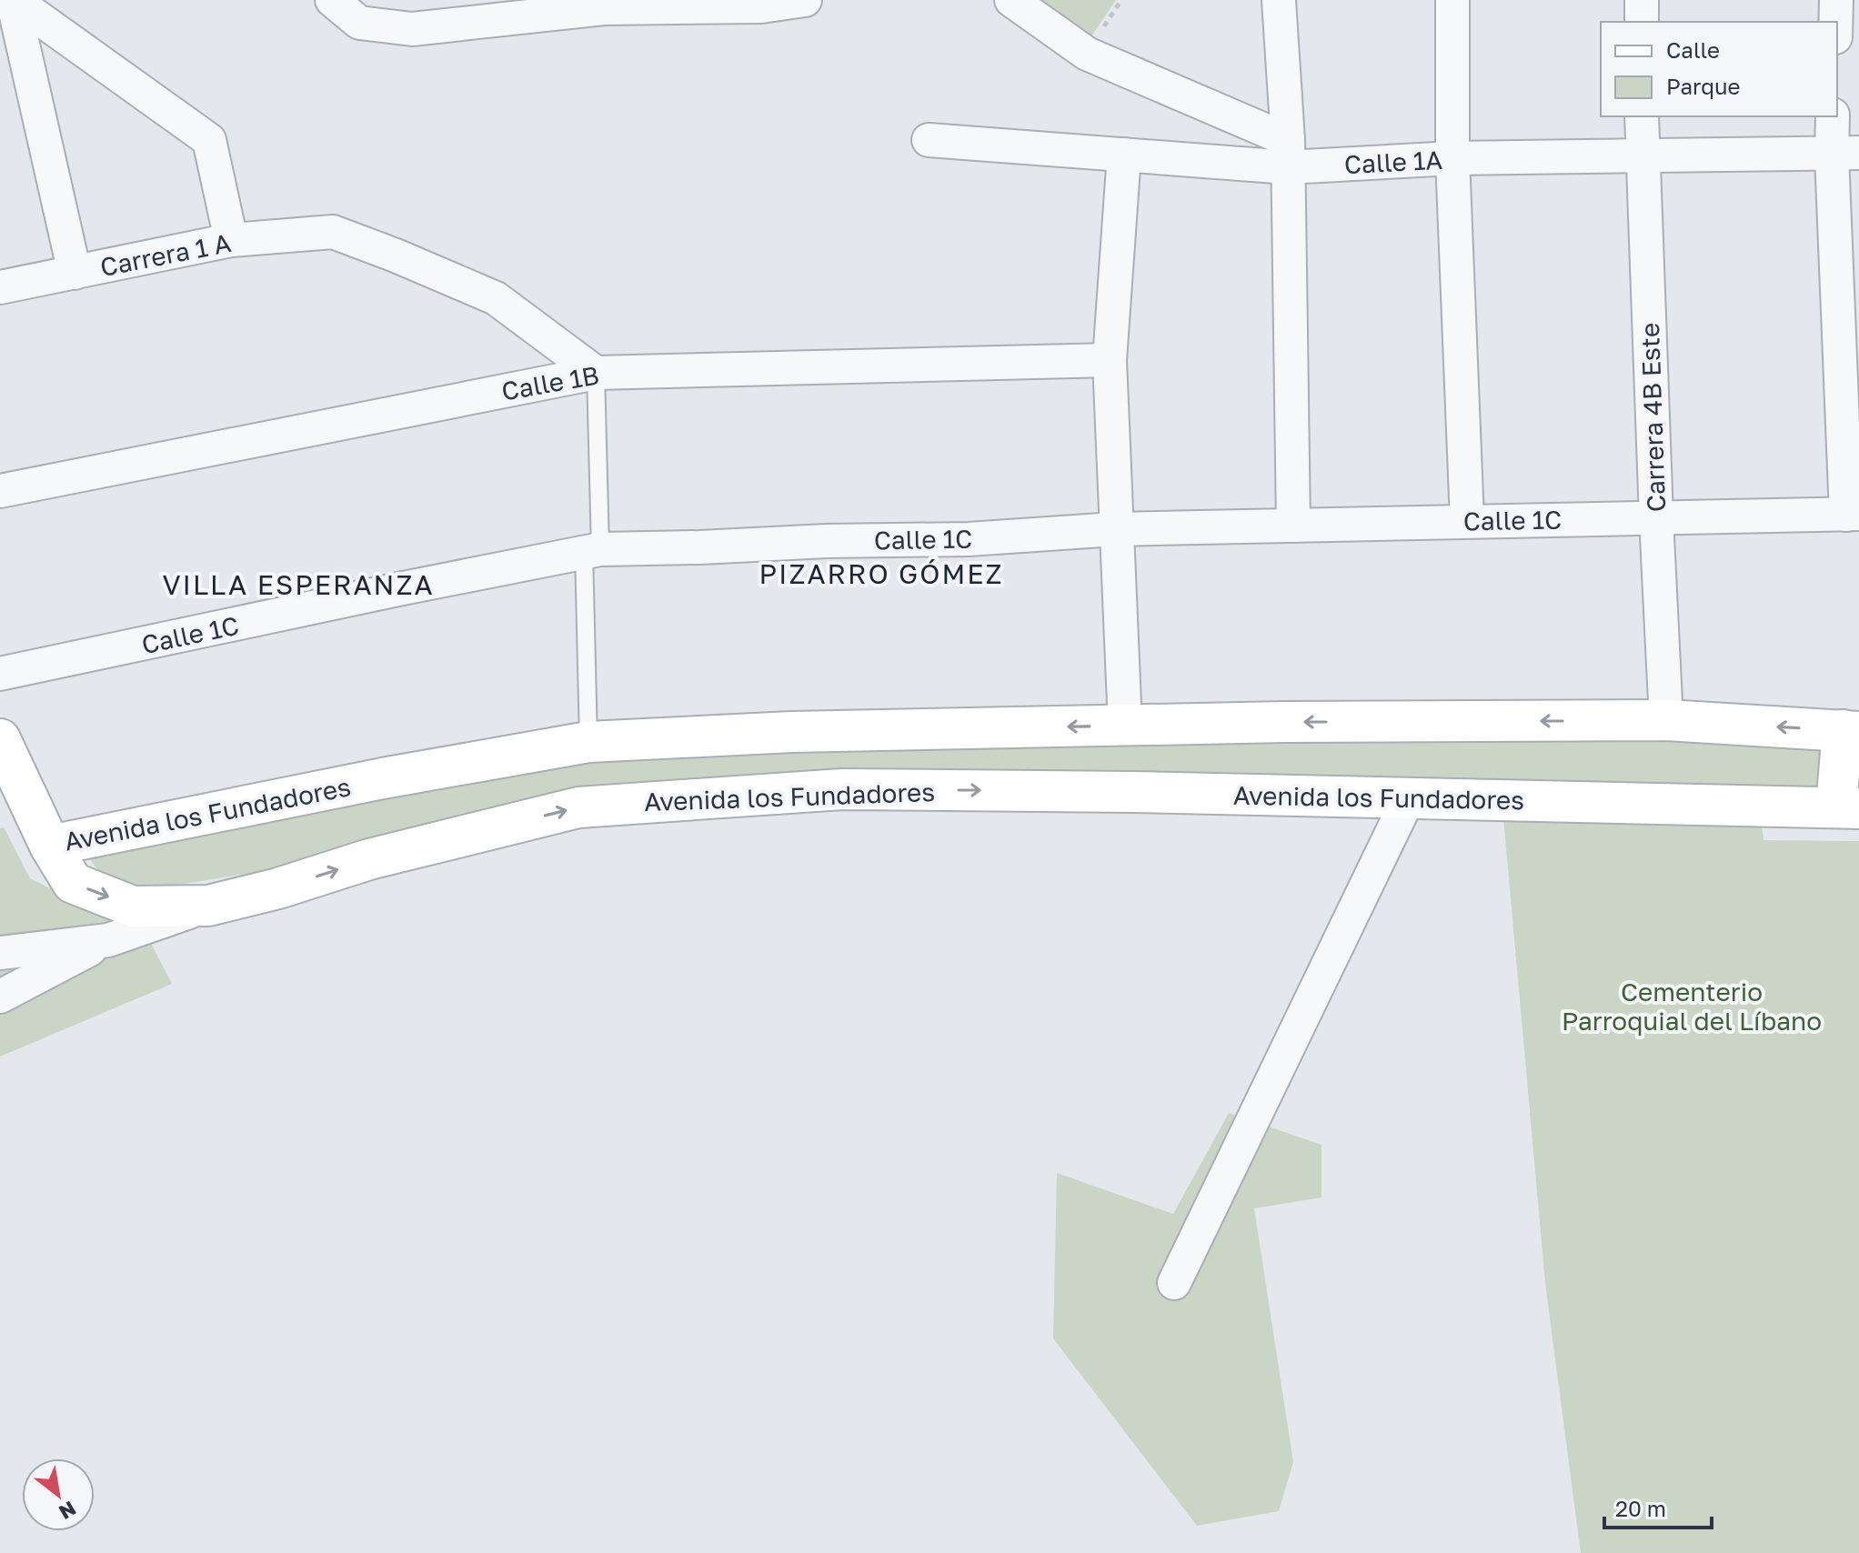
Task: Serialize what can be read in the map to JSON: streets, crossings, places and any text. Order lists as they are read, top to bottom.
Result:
{
  "streets": {
    "street": [
      "Calle 1A",
      "Carrera 1 A",
      "Calle 1B",
      "Carrera 4B Este",
      "Calle 1C",
      "Avenida los Fundadores"
    ]
  },
  "crossings": [
    ["Calle 1A", "Carrera 4B Este"],
    ["Carrera 1 A", "Calle 1B"],
    ["Carrera 4B Este", "Calle 1C"],
    ["Carrera 4B Este", "Avenida los Fundadores"]
  ],
  "districts": ["PIZARRO GÓMEZ", "VILLA ESPERANZA"],
  "parks": ["Cementerio Parroquial del Líbano"],
  "legend": ["Calle", "Parque"],
  "scale_bar": "20 m",
  "north": "bottom right"
}
